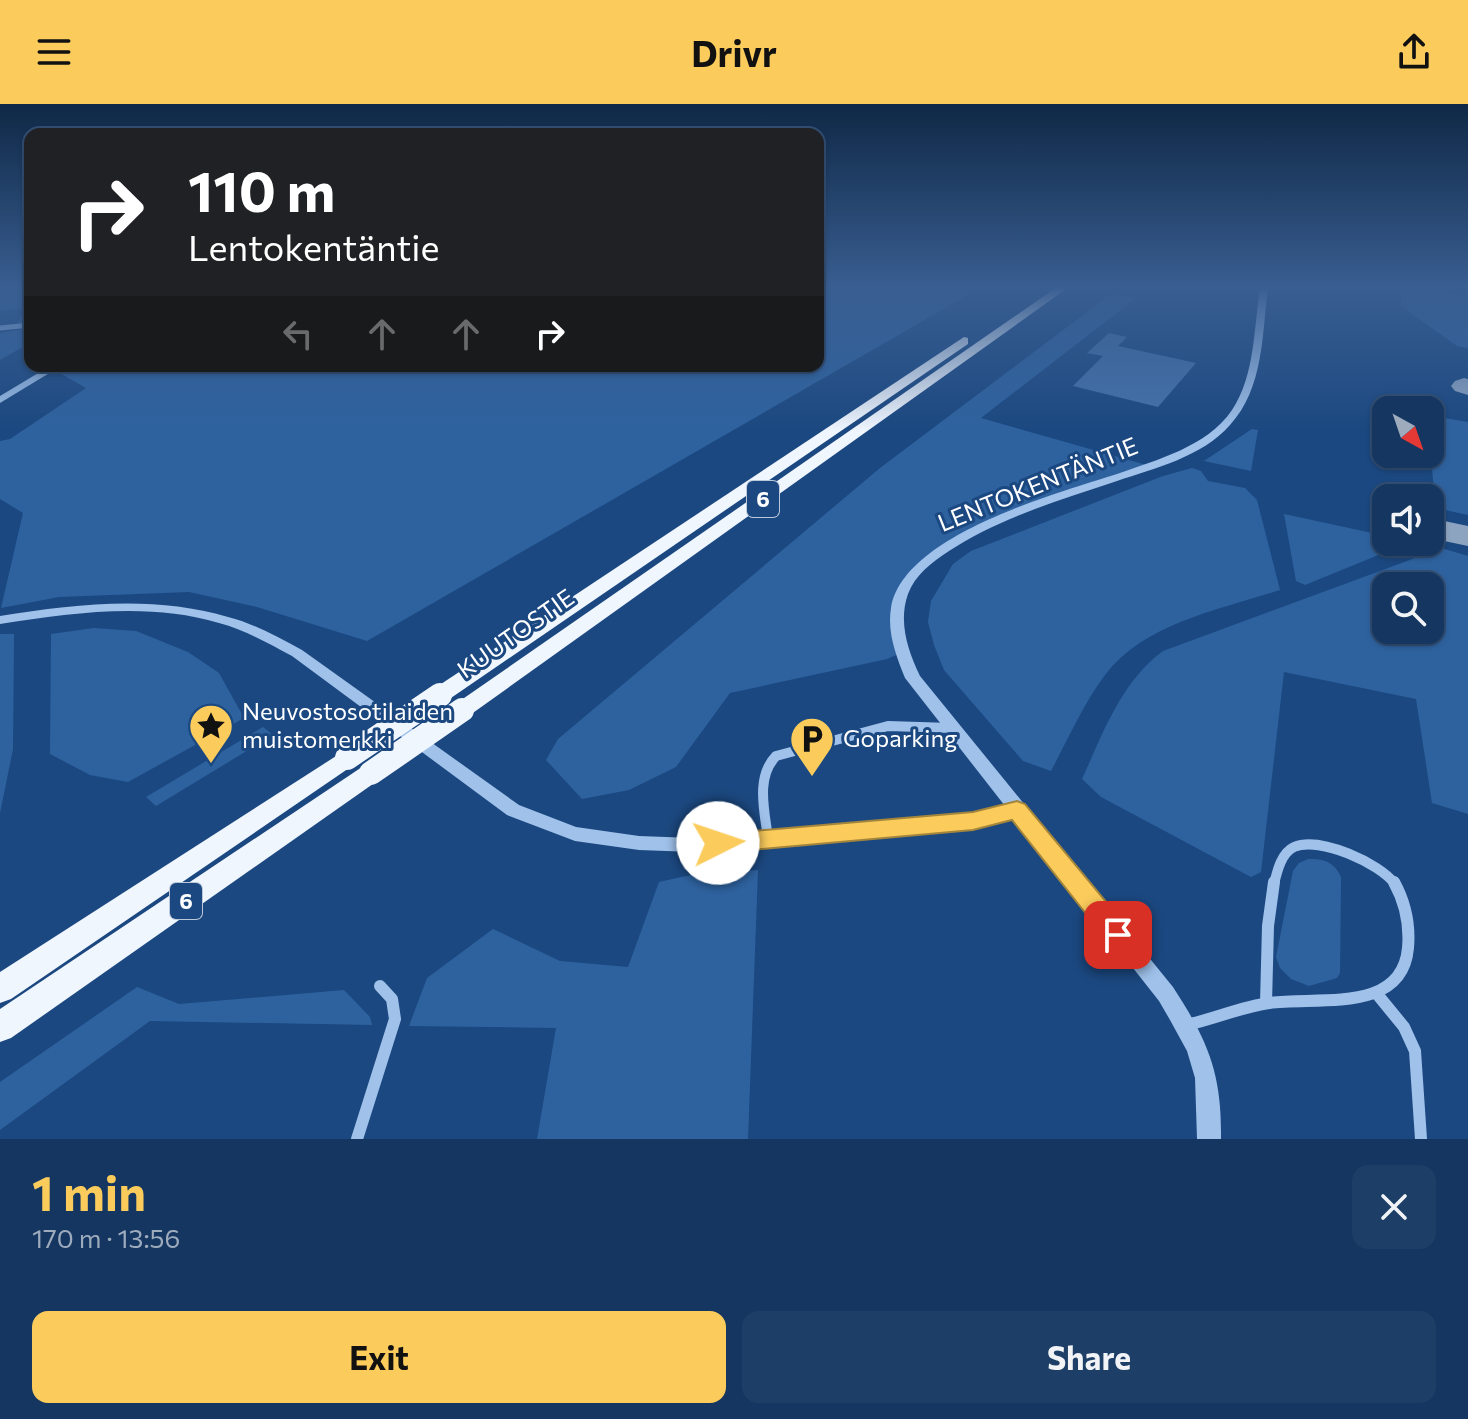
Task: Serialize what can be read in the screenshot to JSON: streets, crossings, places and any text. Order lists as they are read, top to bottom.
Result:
{
  "streets": {
    "highway": ["6", "KUUTOSTIE"],
    "street": ["LENTOKENTÄNTIE"]
  },
  "places": {
    "place": ["Neuvostosotilaiden muistomerkki"],
    "parking": ["Goparking"]
  },
  "north": "bottom right",
  "page": {
    "header": "Drivr",
    "turn": ["110 m", "Lentokentäntie"],
    "heading": ["1 min", "170 m · 13:56"],
    "buttons": ["Exit", "Share"]
  }
}
